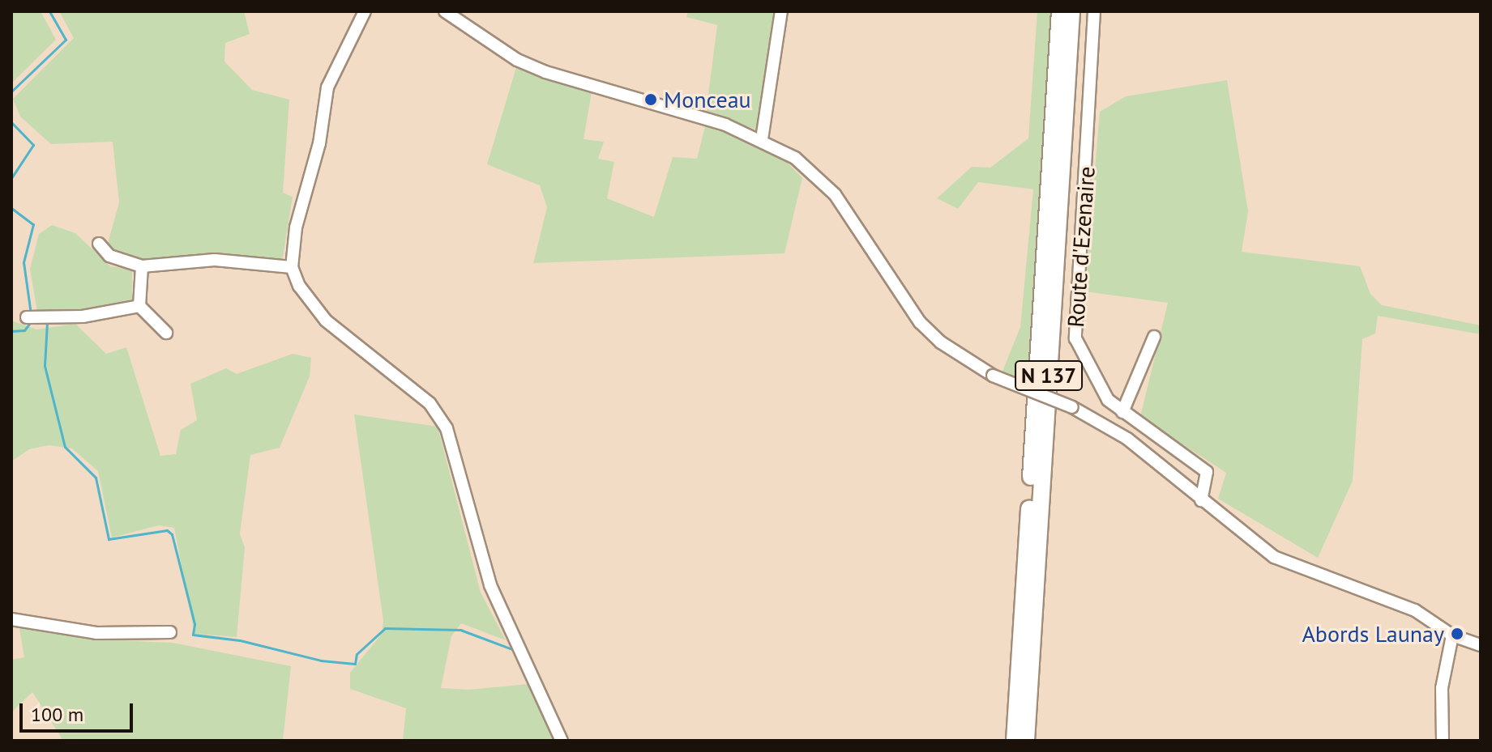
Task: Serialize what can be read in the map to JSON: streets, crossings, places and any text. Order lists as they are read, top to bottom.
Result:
{
  "streets": {
    "highway": ["N 137"],
    "street": ["Route d'Ezenaire"]
  },
  "places": ["Monceau", "Abords Launay"],
  "scale_bar": "100 m"
}
